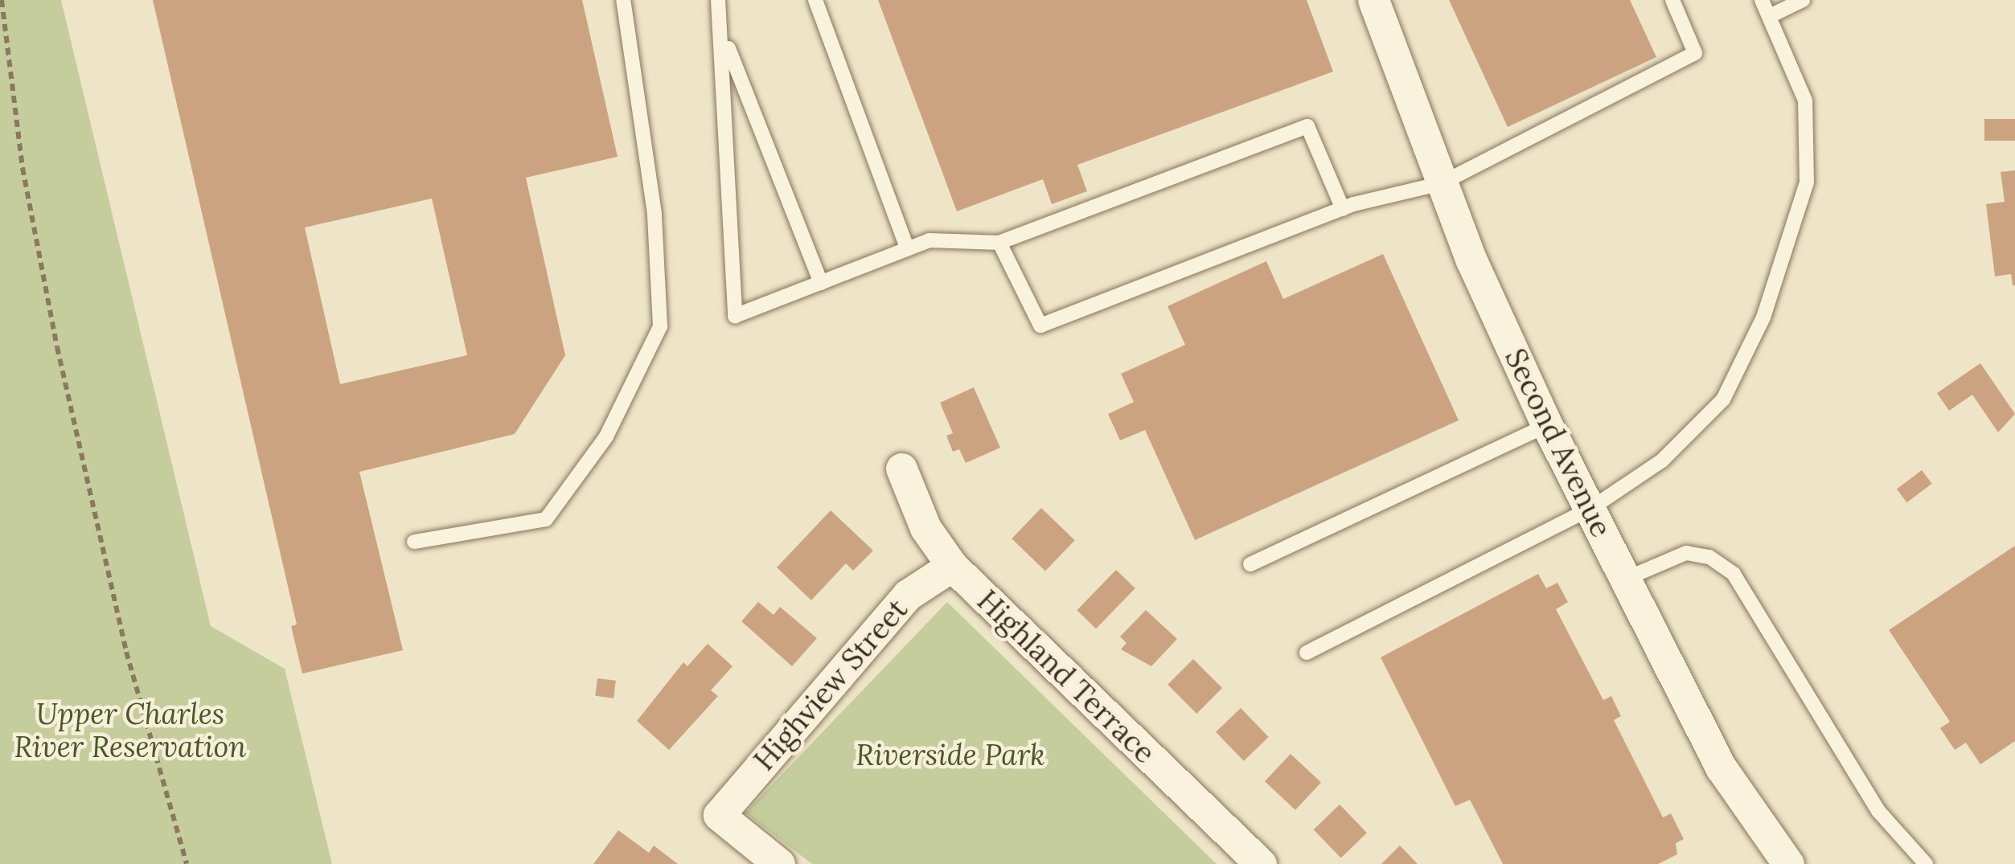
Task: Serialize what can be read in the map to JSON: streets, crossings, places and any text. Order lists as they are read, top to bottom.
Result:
{
  "streets": {
    "street": ["Second Avenue", "Highland Terrace", "Highview Street"]
  },
  "crossings": [
    ["Highland Terrace", "Highview Street"]
  ],
  "parks": ["Upper Charles River Reservation", "Riverside Park"]
}
